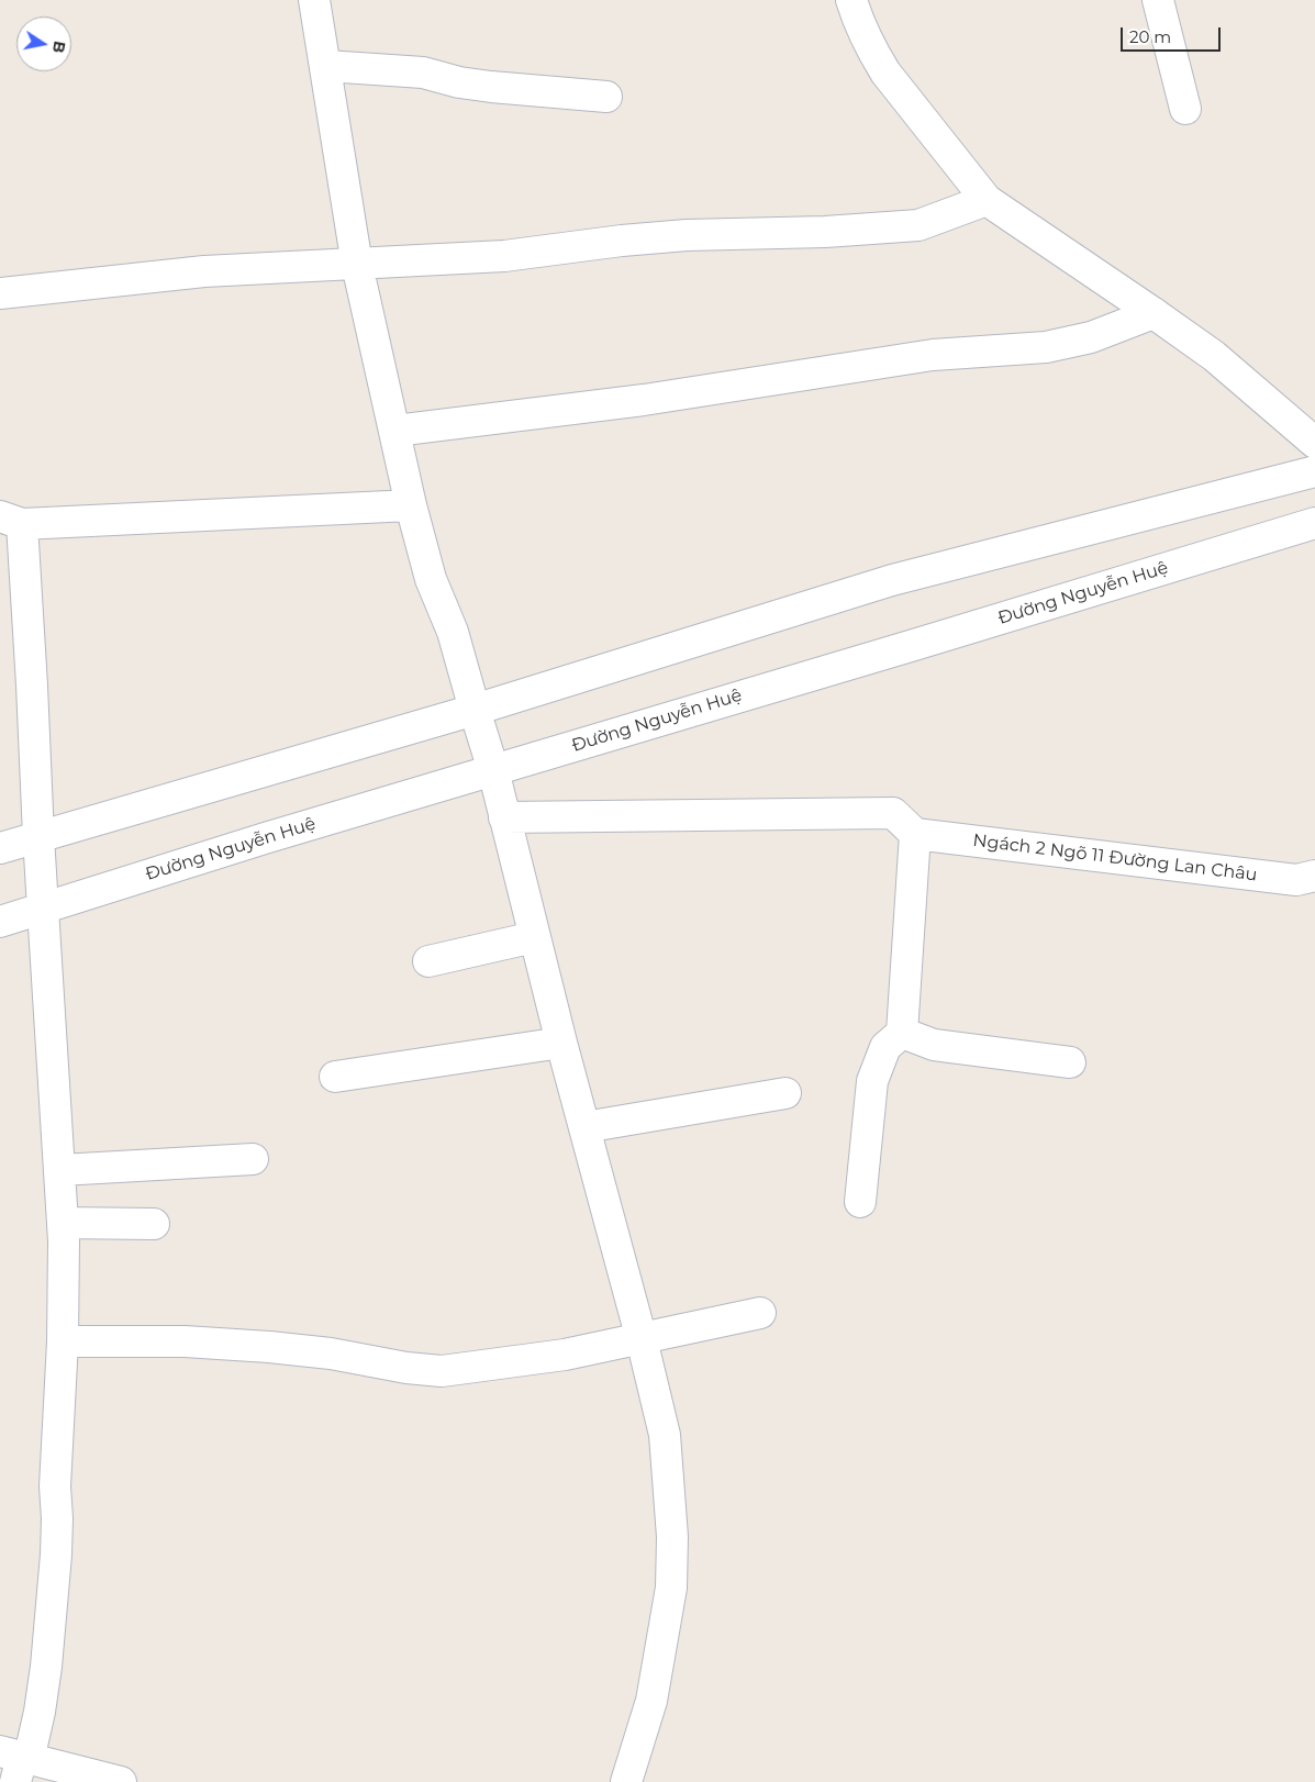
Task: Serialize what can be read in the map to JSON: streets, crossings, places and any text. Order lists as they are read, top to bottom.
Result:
{
  "streets": {
    "street": ["Đường Nguyễn Huệ", "Ngách 2 Ngõ 11 Đường Lan Châu"]
  },
  "scale_bar": "20 m",
  "north": "right"
}
